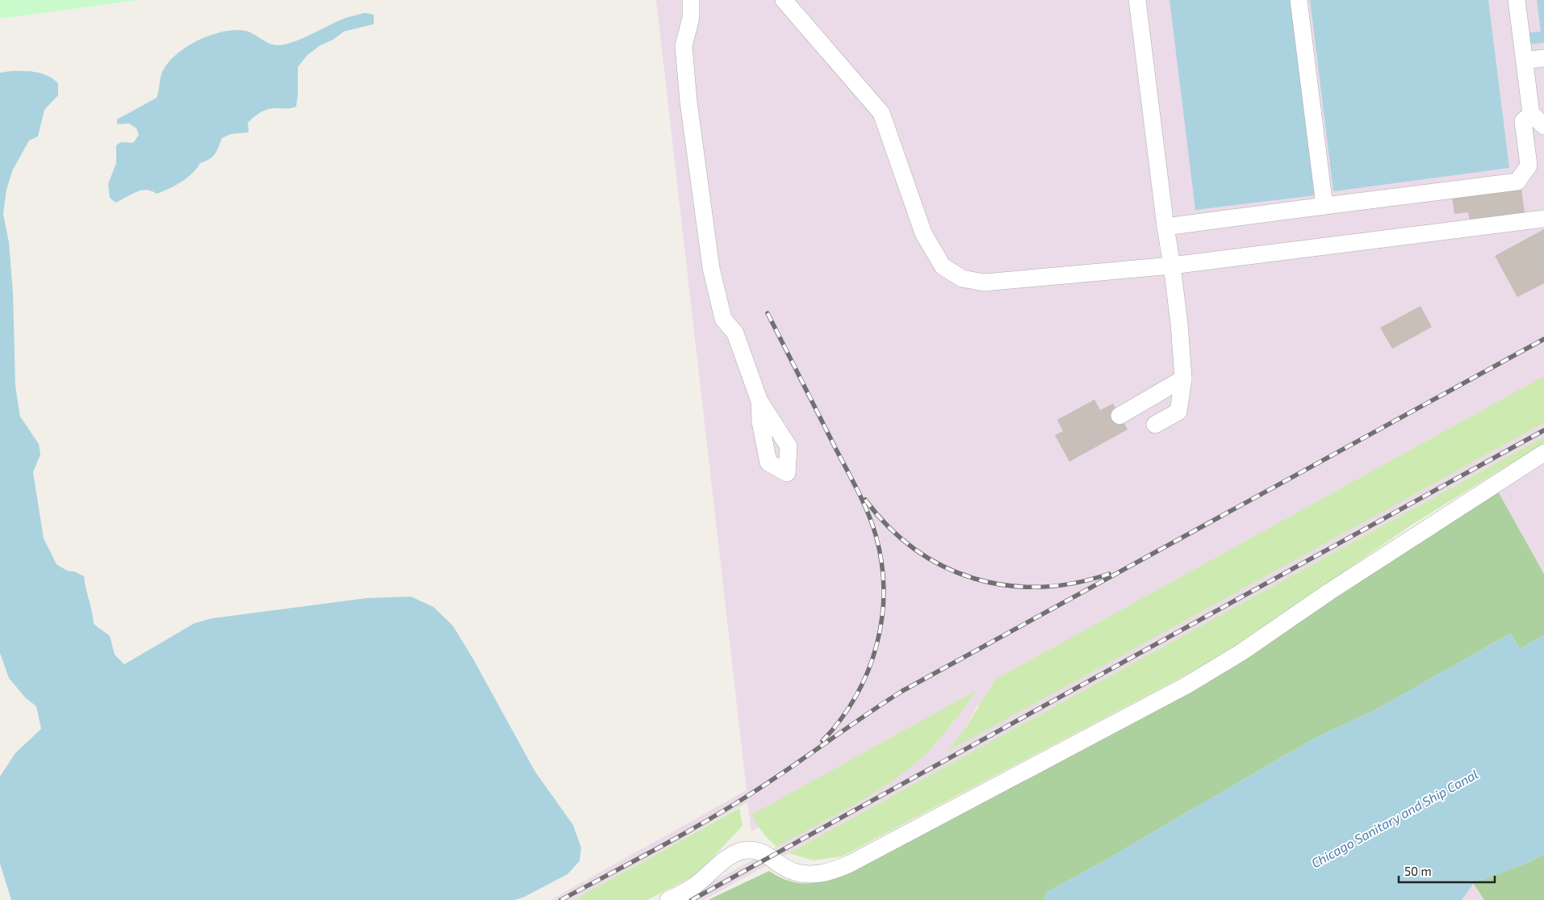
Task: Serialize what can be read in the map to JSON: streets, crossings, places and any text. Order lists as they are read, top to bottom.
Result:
{
  "water": ["Chicago Sanitary and Ship Canal"],
  "scale_bar": "50 m"
}
